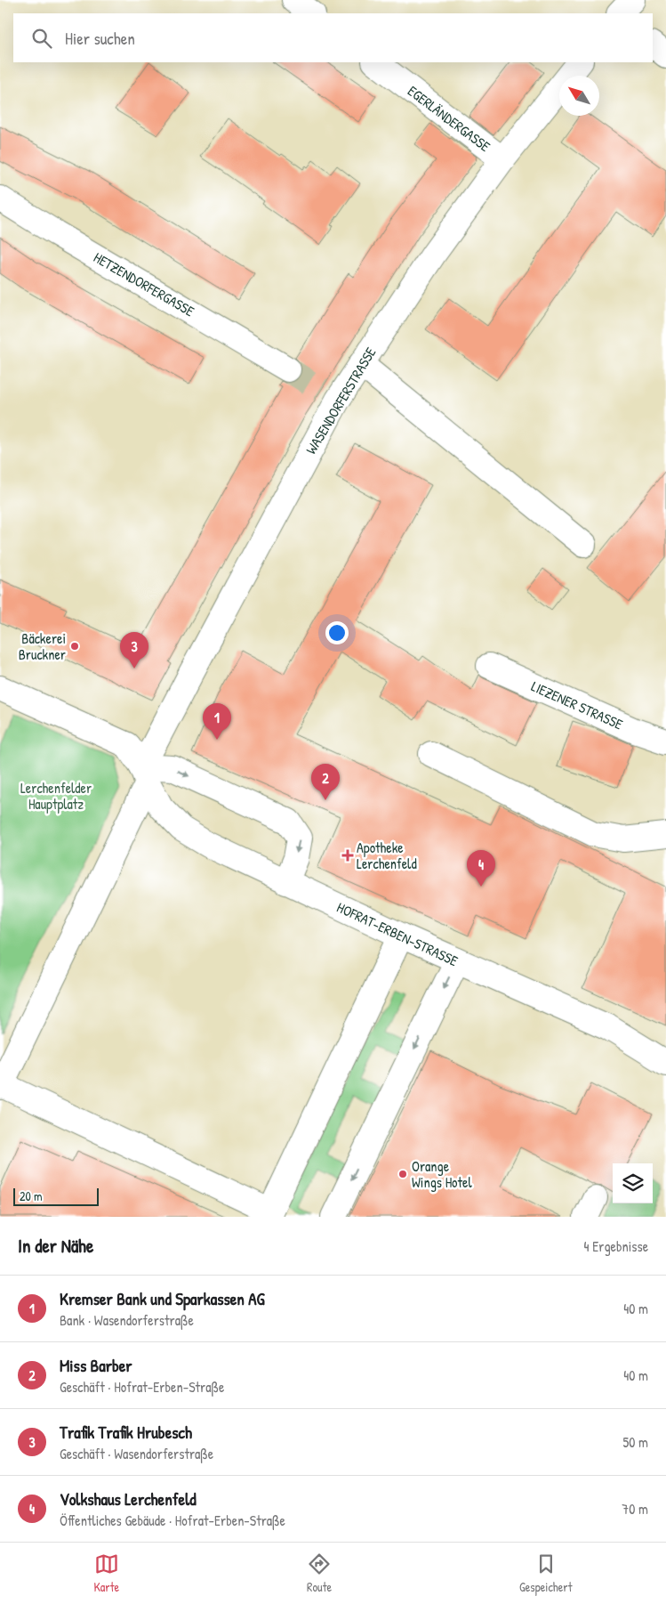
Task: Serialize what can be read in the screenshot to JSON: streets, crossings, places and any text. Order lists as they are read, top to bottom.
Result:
{
  "streets": {
    "street": [
      "EGERLÄNDERGASSE",
      "HETZENDORFERGASSE",
      "WASENDORFERSTRASSE",
      "LIEZENER STRASSE",
      "HOFRAT-ERBEN-STRASSE"
    ]
  },
  "crossings": [
    ["EGERLÄNDERGASSE", "WASENDORFERSTRASSE"],
    ["WASENDORFERSTRASSE", "HOFRAT-ERBEN-STRASSE"]
  ],
  "parks": ["Lerchenfelder Hauptplatz"],
  "places": {
    "other": ["Bäckerei Bruckner", "Orange Wings Hotel"],
    "health": ["Apotheke Lerchenfeld"]
  },
  "scale_bar": "20 m",
  "north": "top left",
  "page": {
    "search": "Hier suchen",
    "pins": [
      "3",
      "1",
      "2",
      "4"
    ],
    "scale": "20 m",
    "heading": ["In der Nähe", "4 Ergebnisse"],
    "list": [
      {
        "mark": "1",
        "name": "Kremser Bank und Sparkassen AG",
        "note": "Bank · Wasendorferstraße",
        "value": "40 m"
      },
      {
        "mark": "2",
        "name": "Miss Barber",
        "note": "Geschäft · Hofrat-Erben-Straße",
        "value": "40 m"
      },
      {
        "mark": "3",
        "name": "Trafik Trafik Hrubesch",
        "note": "Geschäft · Wasendorferstraße",
        "value": "50 m"
      },
      {
        "mark": "4",
        "name": "Volkshaus Lerchenfeld",
        "note": "Öffentliches Gebäude · Hofrat-Erben-Straße",
        "value": "70 m"
      }
    ],
    "nav": ["Karte", "Route", "Gespeichert"]
  }
}
